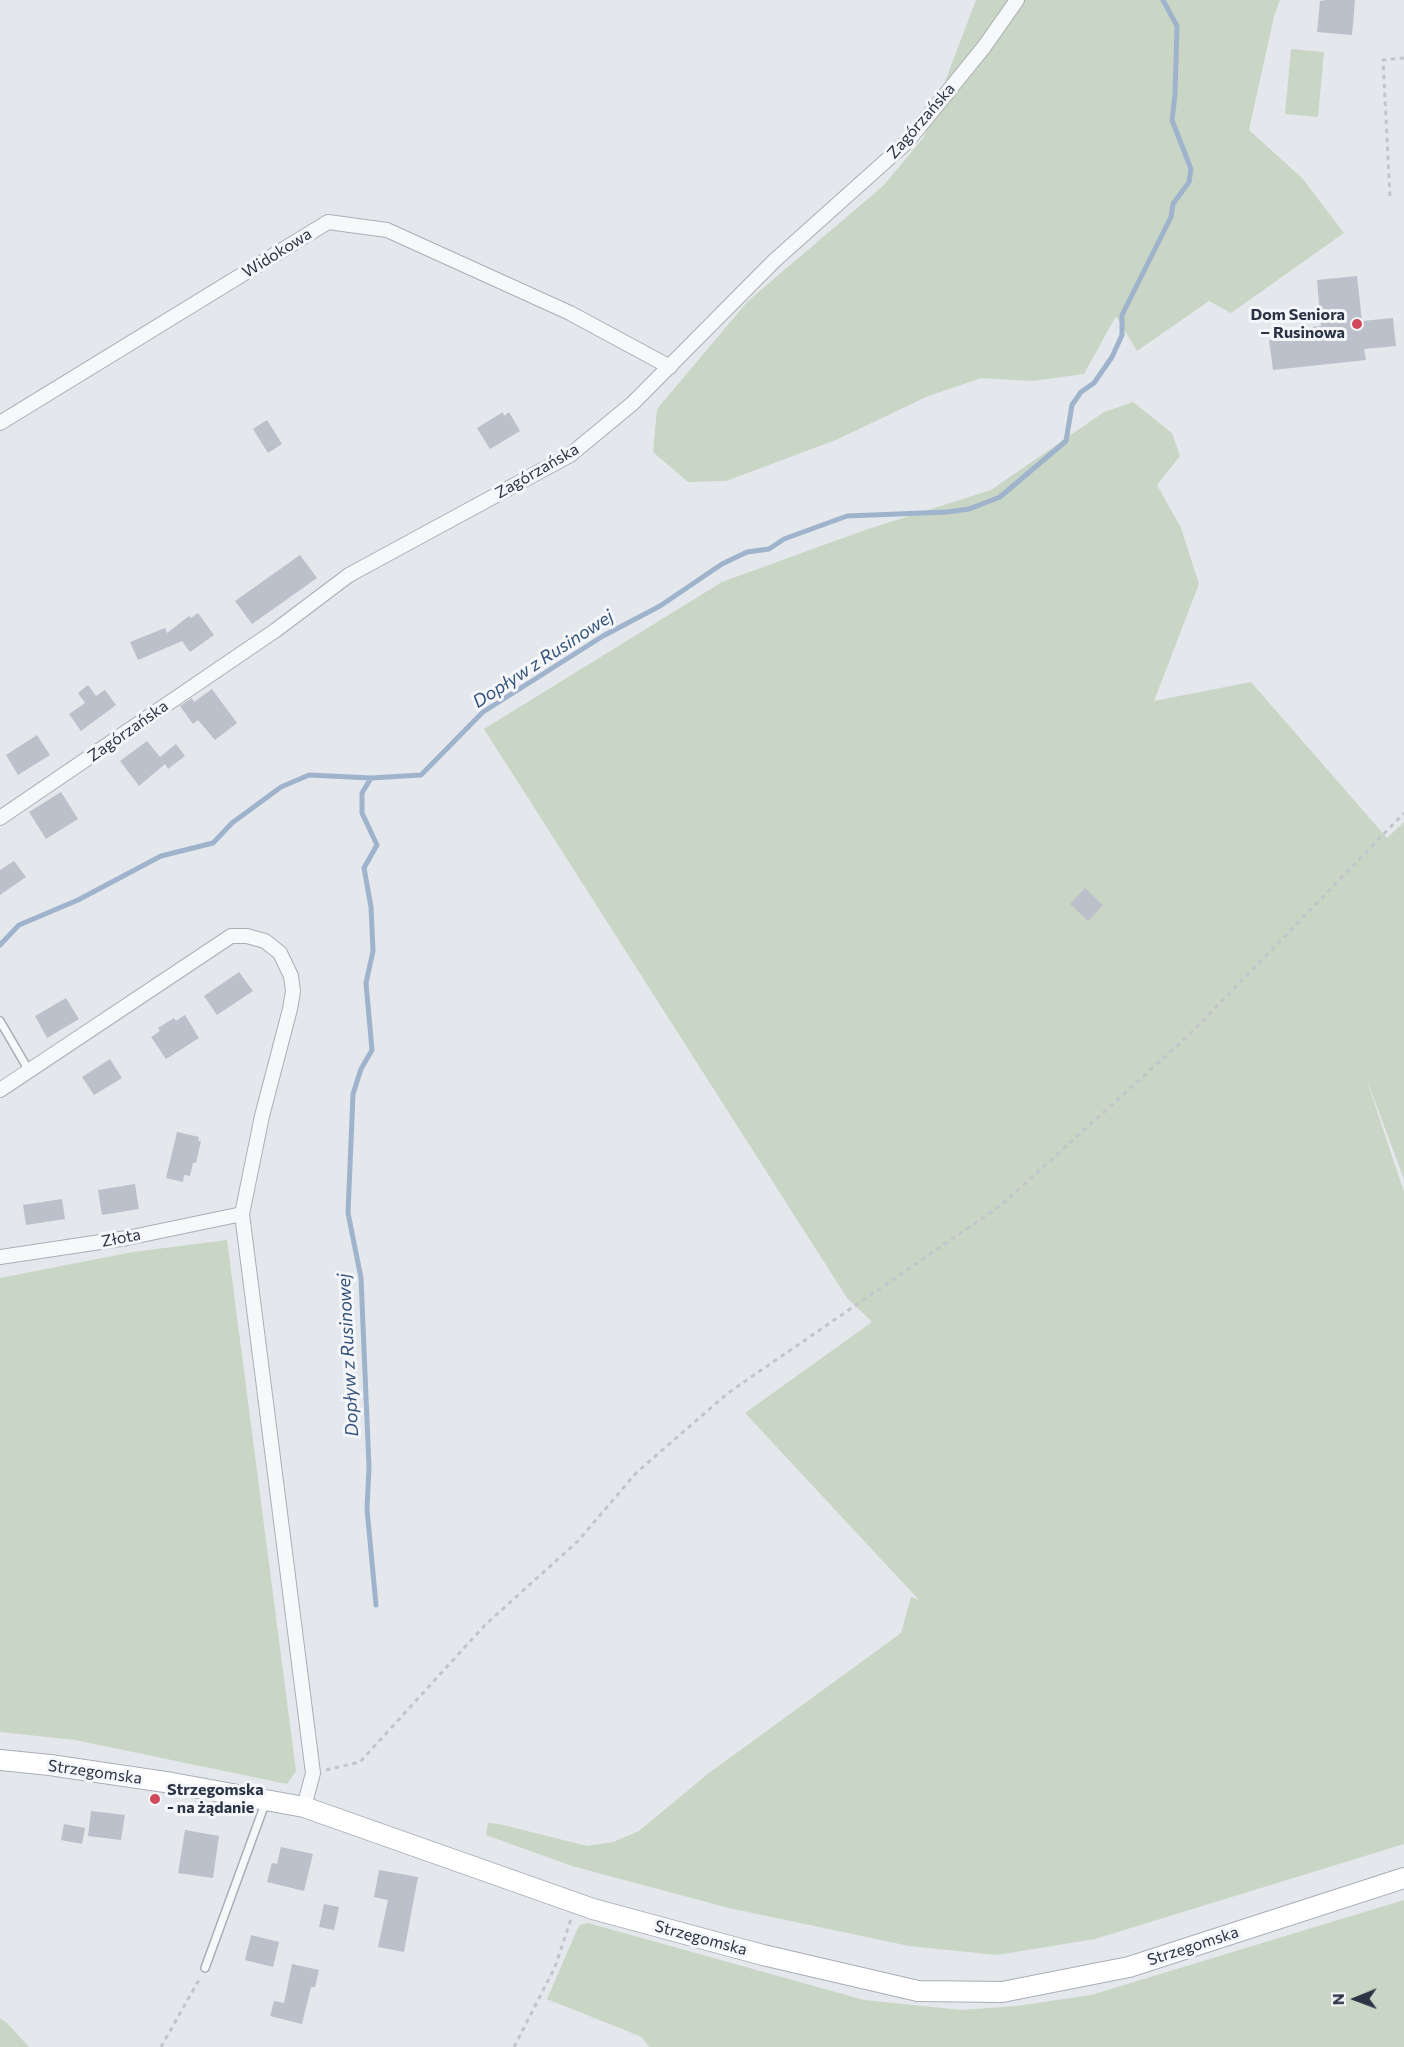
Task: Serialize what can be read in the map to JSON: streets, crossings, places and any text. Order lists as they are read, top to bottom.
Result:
{
  "streets": {
    "main road": ["Strzegomska"],
    "street": ["Zagórzańska", "Widokowa", "Złota"]
  },
  "crossings": [
    ["Zagórzańska", "Widokowa"]
  ],
  "water": ["Dopływ z Rusinowej"],
  "places": ["Dom Seniora – Rusinowa", "Strzegomska - na żądanie"],
  "north": "left"
}
